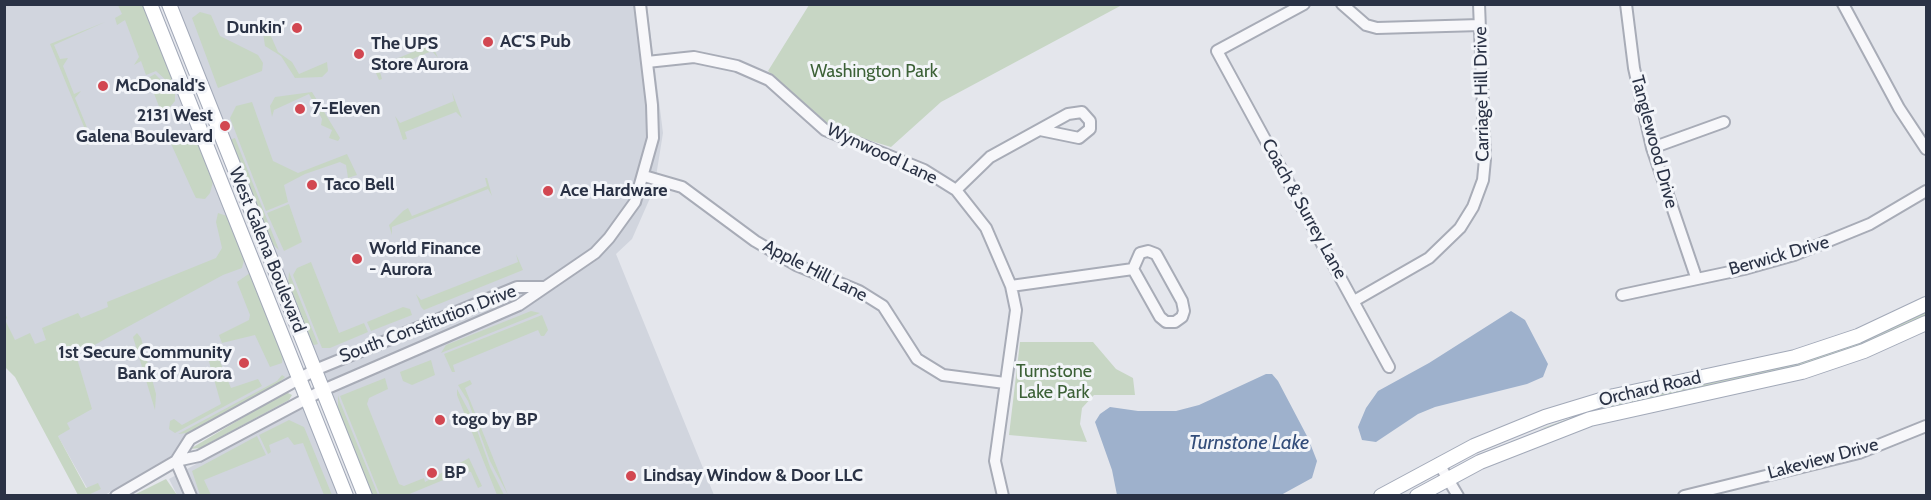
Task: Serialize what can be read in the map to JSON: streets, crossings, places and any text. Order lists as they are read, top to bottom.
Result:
{
  "streets": {
    "main road": ["West Galena Boulevard", "Orchard Road"],
    "street": [
      "Carriage Hill Drive",
      "Tanglewood Drive",
      "Wynwood Lane",
      "Coach & Surrey Lane",
      "Berwick Drive",
      "Apple Hill Lane",
      "South Constitution Drive",
      "Lakeview Drive"
    ]
  },
  "crossings": [
    ["Carriage Hill Drive", "Coach & Surrey Lane"],
    ["Tanglewood Drive", "Berwick Drive"],
    ["Wynwood Lane", "Apple Hill Lane"],
    ["Wynwood Lane", "South Constitution Drive"],
    ["West Galena Boulevard", "South Constitution Drive"],
    ["Apple Hill Lane", "South Constitution Drive"]
  ],
  "water": ["Turnstone Lake"],
  "parks": ["Washington Park", "Turnstone Lake Park"],
  "places": [
    "Dunkin'",
    "AC'S Pub",
    "The UPS Store Aurora",
    "McDonald's",
    "7-Eleven",
    "2131 West Galena Boulevard",
    "Taco Bell",
    "Ace Hardware",
    "World Finance - Aurora",
    "1st Secure Community Bank of Aurora",
    "togo by BP",
    "BP",
    "Lindsay Window & Door LLC"
  ]
}
